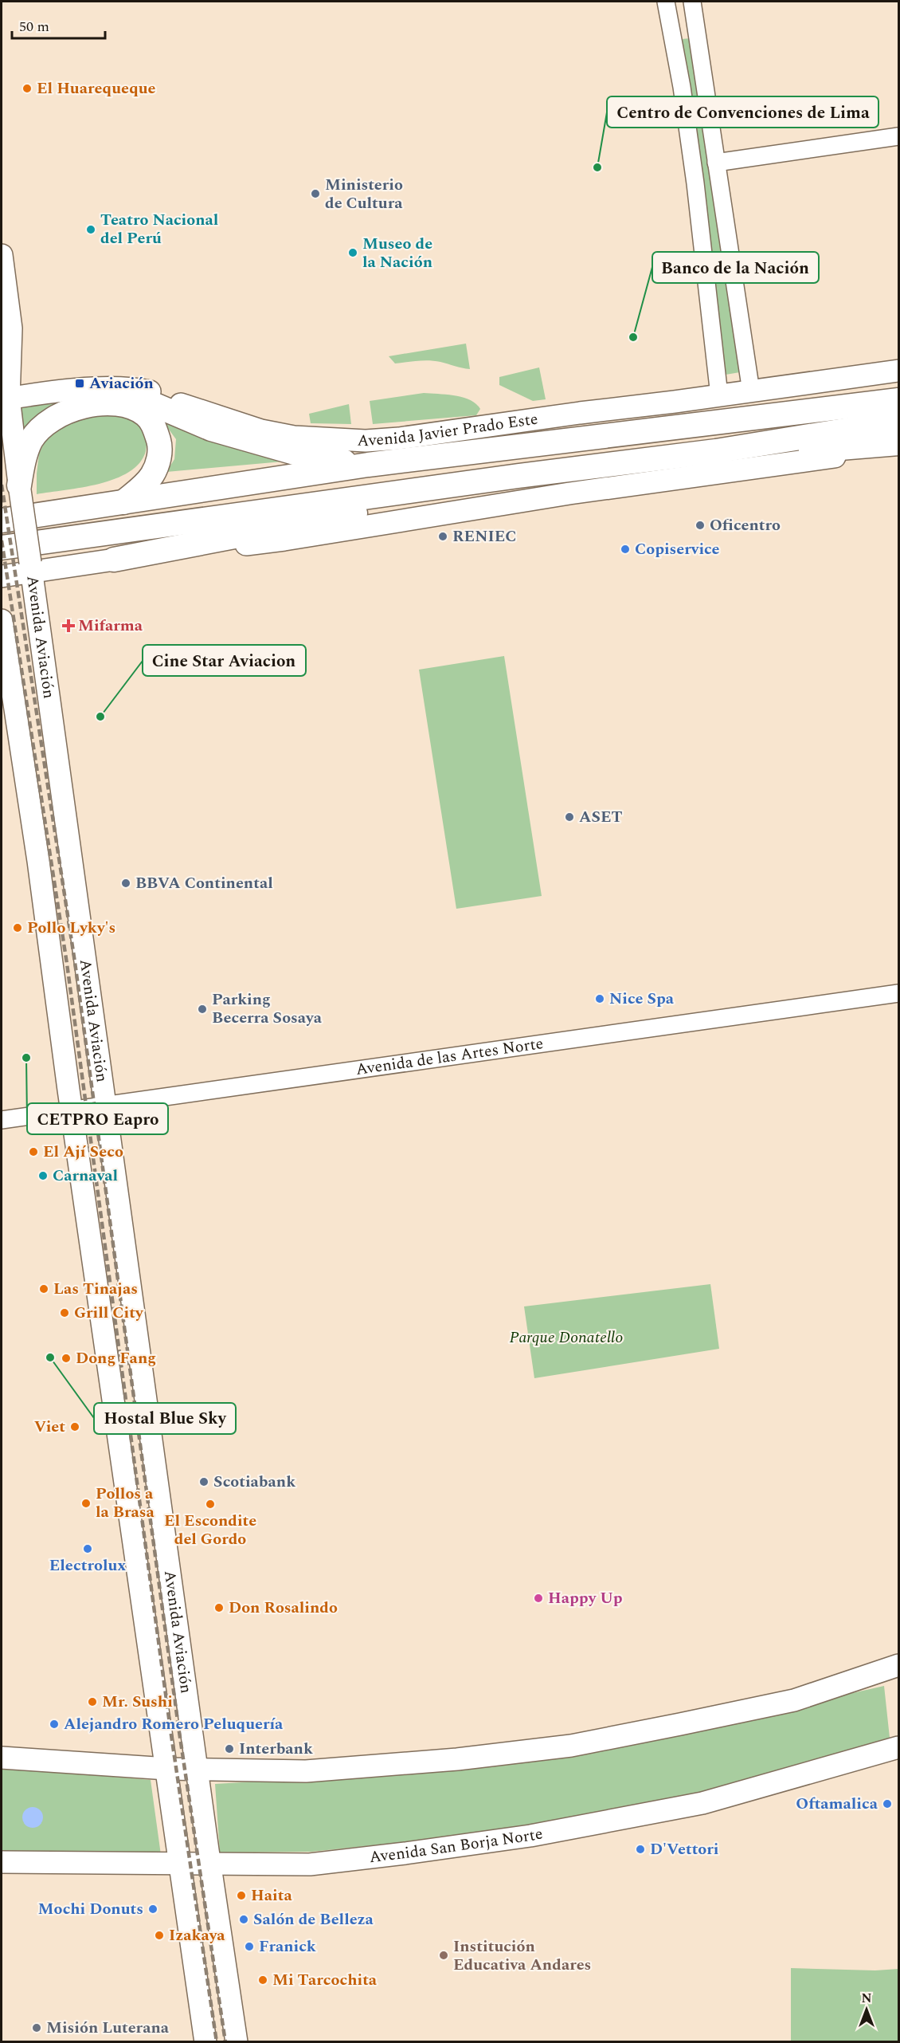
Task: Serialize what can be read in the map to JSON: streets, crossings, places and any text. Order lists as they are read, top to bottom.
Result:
{
  "streets": {
    "highway": ["Avenida Javier Prado Este"],
    "main road": ["Avenida Aviación", "Avenida San Borja Norte"],
    "street": ["Avenida de las Artes Norte"]
  },
  "crossings": [
    ["Avenida Javier Prado Este", "Avenida Aviación"],
    ["Avenida Aviación", "Avenida de las Artes Norte"],
    ["Avenida Aviación", "Avenida San Borja Norte"]
  ],
  "parks": ["Parque Donatello"],
  "places": {
    "other": [
      "El Huarequeque",
      "Centro de Convenciones de Lima",
      "Ministerio de Cultura",
      "Teatro Nacional del Perú",
      "Museo de la Nación",
      "Banco de la Nación",
      "Oficentro",
      "RENIEC",
      "Copiservice",
      "Cine Star Aviacion",
      "ASET",
      "BBVA Continental",
      "Pollo Lyky's",
      "Nice Spa",
      "Parking Becerra Sosaya",
      "CETPRO Eapro",
      "El Ají Seco",
      "Carnaval",
      "Las Tinajas",
      "Grill City",
      "Hostal Blue Sky",
      "Dong Fang",
      "Viet",
      "Scotiabank",
      "Pollos a la Brasa",
      "El Escondite del Gordo",
      "Electrolux",
      "Happy Up",
      "Don Rosalindo",
      "Mr. Sushi",
      "Alejandro Romero Peluquería",
      "Interbank",
      "Oftamalica",
      "D'Vettori",
      "Haita",
      "Mochi Donuts",
      "Salón de Belleza",
      "Izakaya",
      "Franick",
      "Institución Educativa Andares",
      "Mi Tarcochita",
      "Misión Luterana"
    ],
    "transit": ["Aviación"],
    "health": ["Mifarma"]
  },
  "scale_bar": "50 m",
  "north": "top"
}
